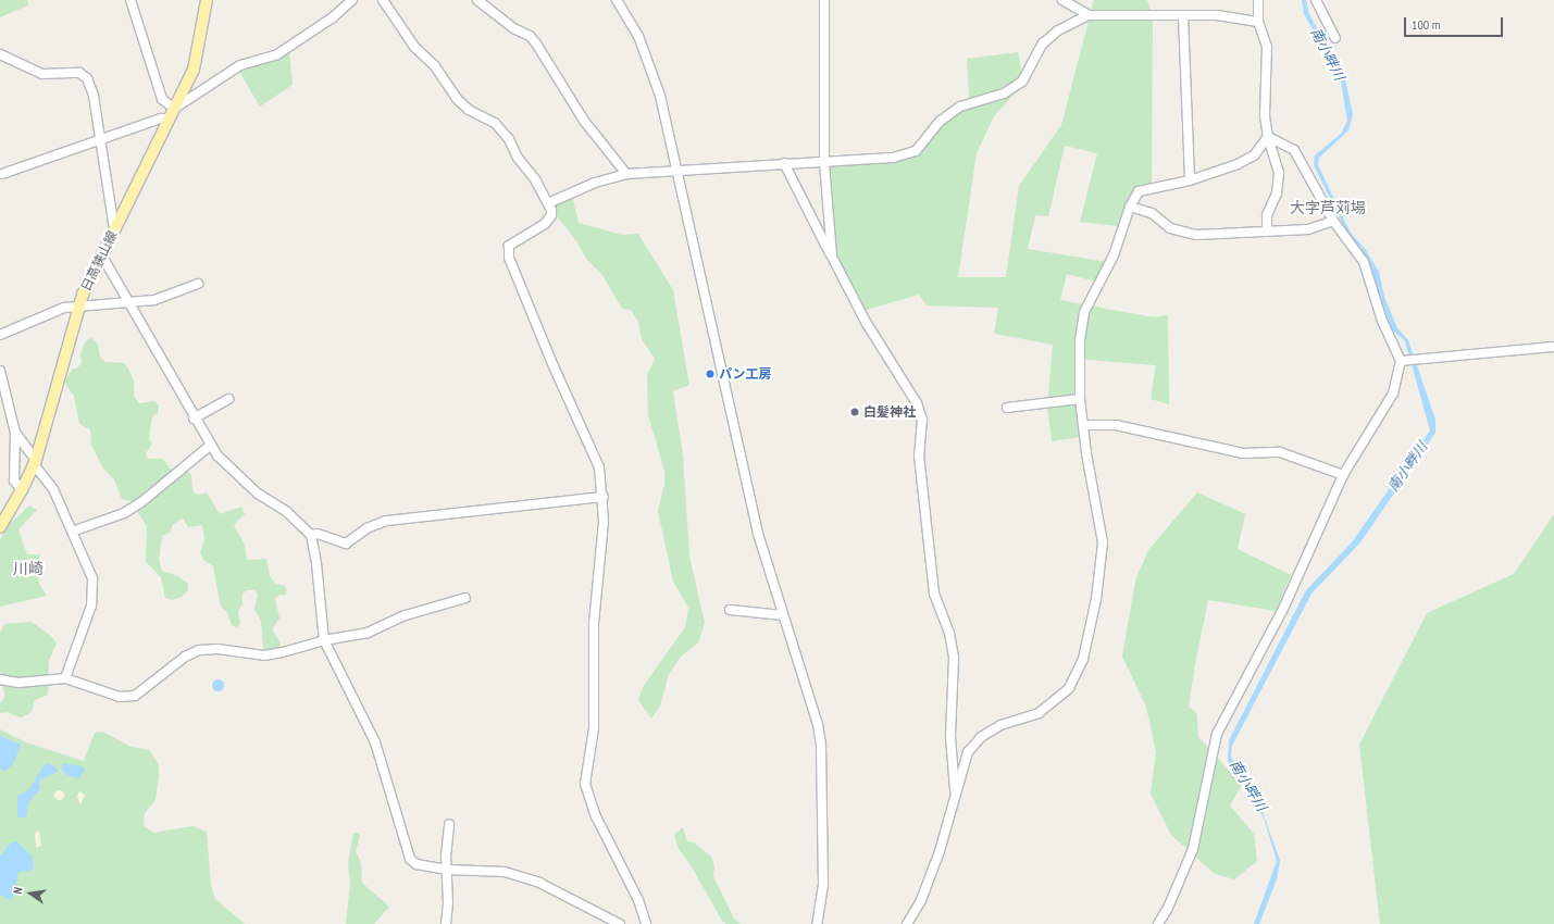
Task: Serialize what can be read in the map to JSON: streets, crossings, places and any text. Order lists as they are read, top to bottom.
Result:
{
  "streets": {
    "main road": ["日高狭山線"]
  },
  "districts": ["大字芦苅場", "川崎"],
  "water": ["南小畔川"],
  "places": ["パン工房", "白髪神社"],
  "scale_bar": "100 m",
  "north": "left"
}
